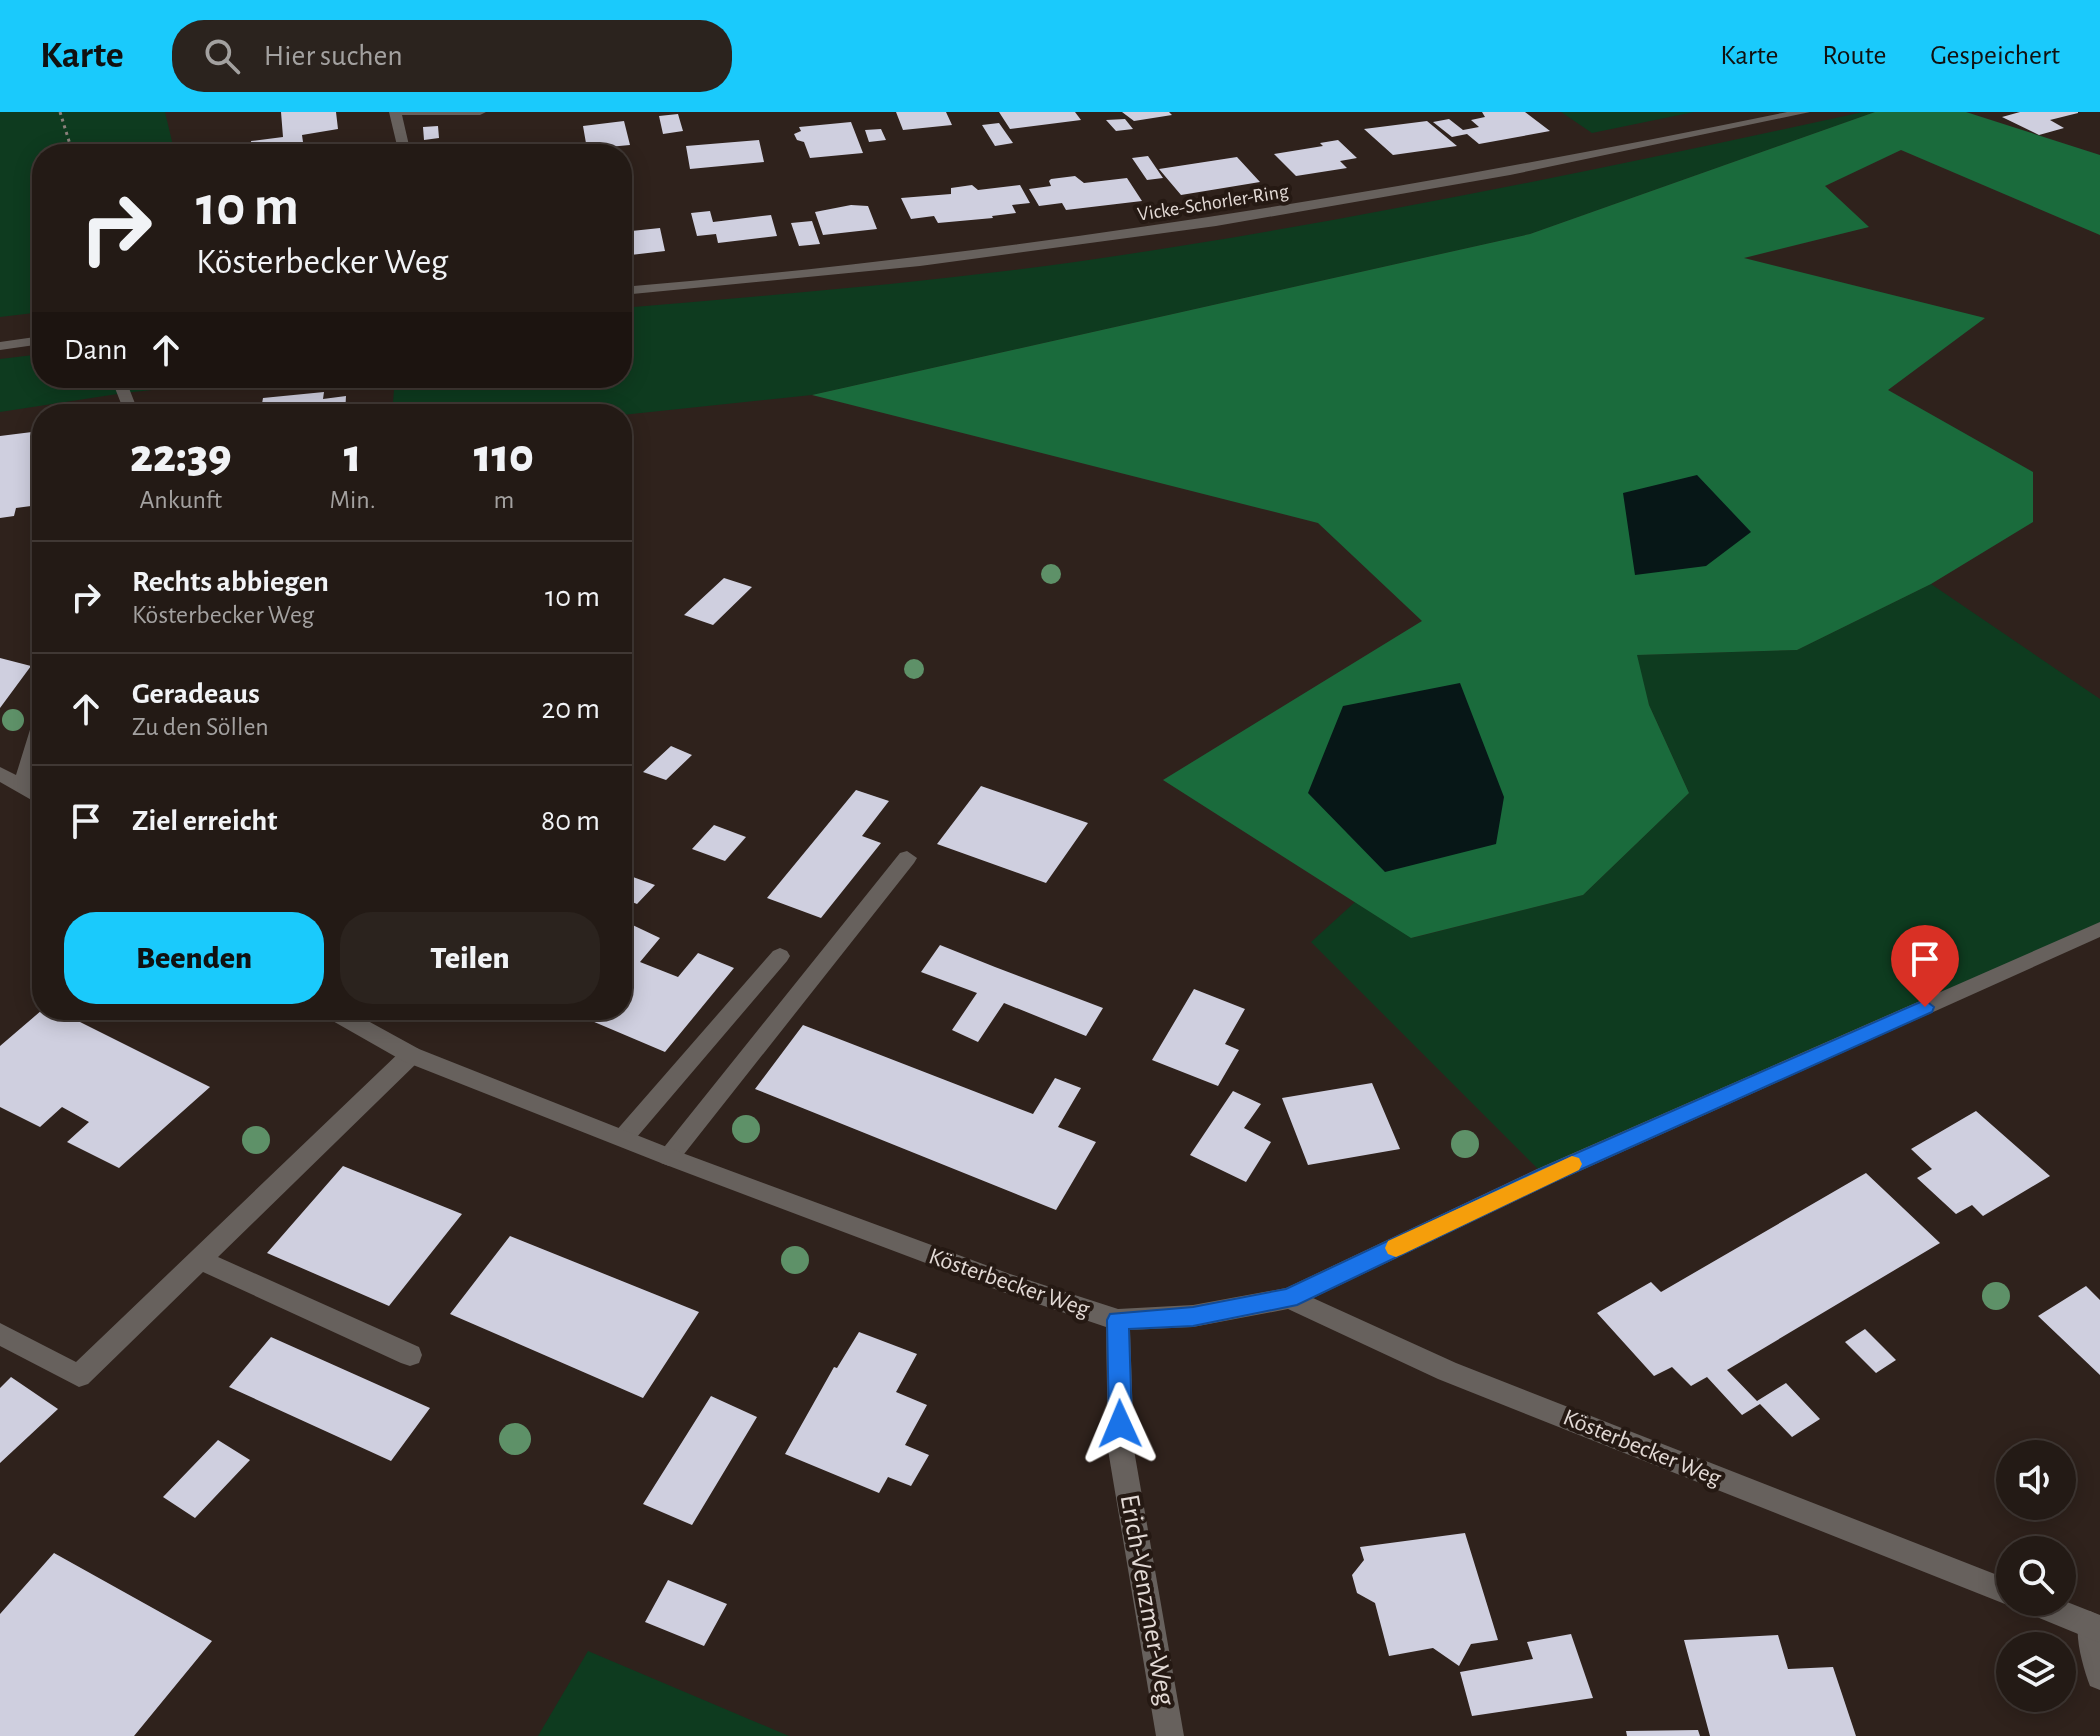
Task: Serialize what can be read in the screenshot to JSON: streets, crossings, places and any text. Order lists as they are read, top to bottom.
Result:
{
  "streets": {
    "street": ["Vicke-Schorler-Ring", "Kösterbecker Weg", "Erich-Venzmer-Weg"]
  },
  "crossings": [
    ["Kösterbecker Weg", "Erich-Venzmer-Weg"]
  ],
  "page": {
    "header": "Karte",
    "search": "Hier suchen",
    "nav": ["Karte", "Route", "Gespeichert"],
    "turn": ["10 m", "Kösterbecker Weg"],
    "then": "Dann",
    "eta": [
      "22:39",
      "Ankunft",
      "1",
      "Min.",
      "110",
      "m"
    ],
    "list": [
      {
        "name": "Rechts abbiegen",
        "note": "Kösterbecker Weg",
        "value": "10 m"
      },
      {
        "name": "Geradeaus",
        "note": "Zu den Söllen",
        "value": "20 m"
      },
      {
        "name": "Ziel erreicht",
        "value": "80 m"
      }
    ],
    "buttons": ["Beenden", "Teilen"]
  }
}
